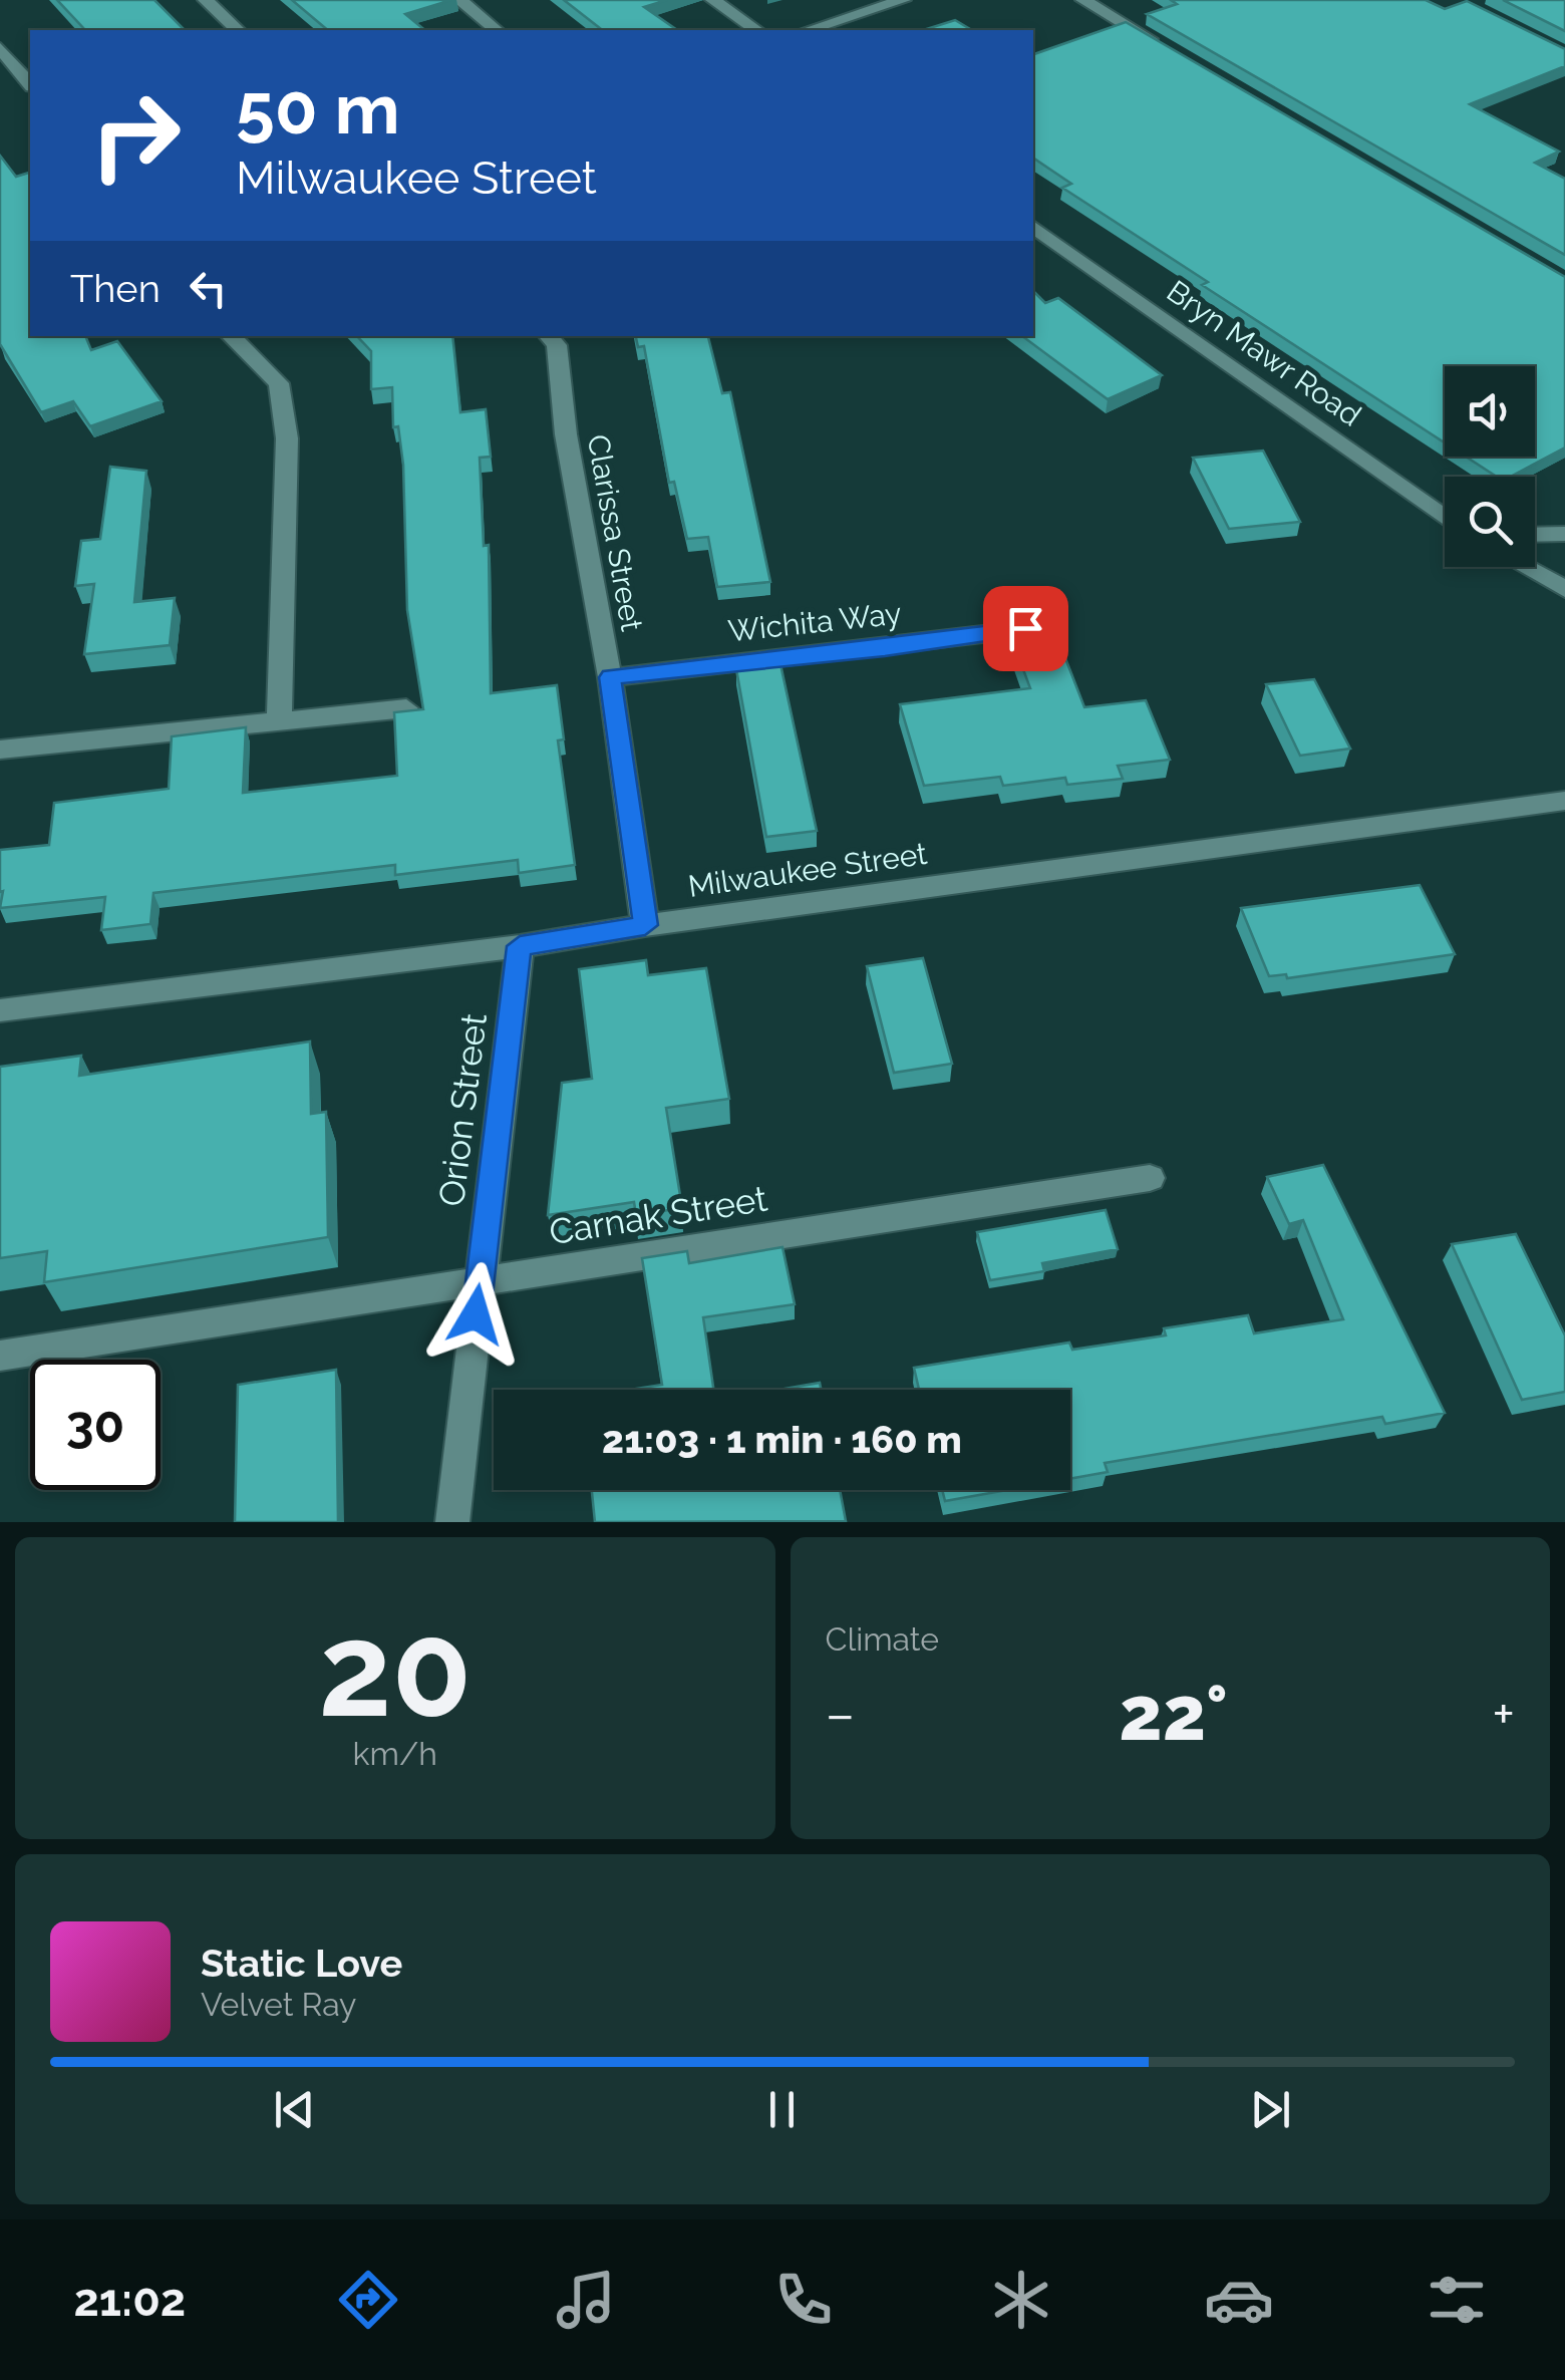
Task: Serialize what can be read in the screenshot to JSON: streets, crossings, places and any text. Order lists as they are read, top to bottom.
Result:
{
  "streets": {
    "street": [
      "Bryn Mawr Road",
      "Clarissa Street",
      "Wichita Way",
      "Milwaukee Street",
      "Orion Street",
      "Carnak Street"
    ]
  },
  "crossings": [
    ["Clarissa Street", "Wichita Way"],
    ["Clarissa Street", "Milwaukee Street"],
    ["Milwaukee Street", "Orion Street"],
    ["Orion Street", "Carnak Street"]
  ],
  "page": {
    "turn": ["50 m", "Milwaukee Street"],
    "then": "Then",
    "limit": "30",
    "trip": "21:03 · 1 min · 160 m",
    "tile": [
      ["20", "km/h"],
      "Climate"
    ],
    "heat": ["−", "22°", "+"],
    "song": ["Static Love", "Velvet Ray"],
    "tabs": "21:02"
  }
}
